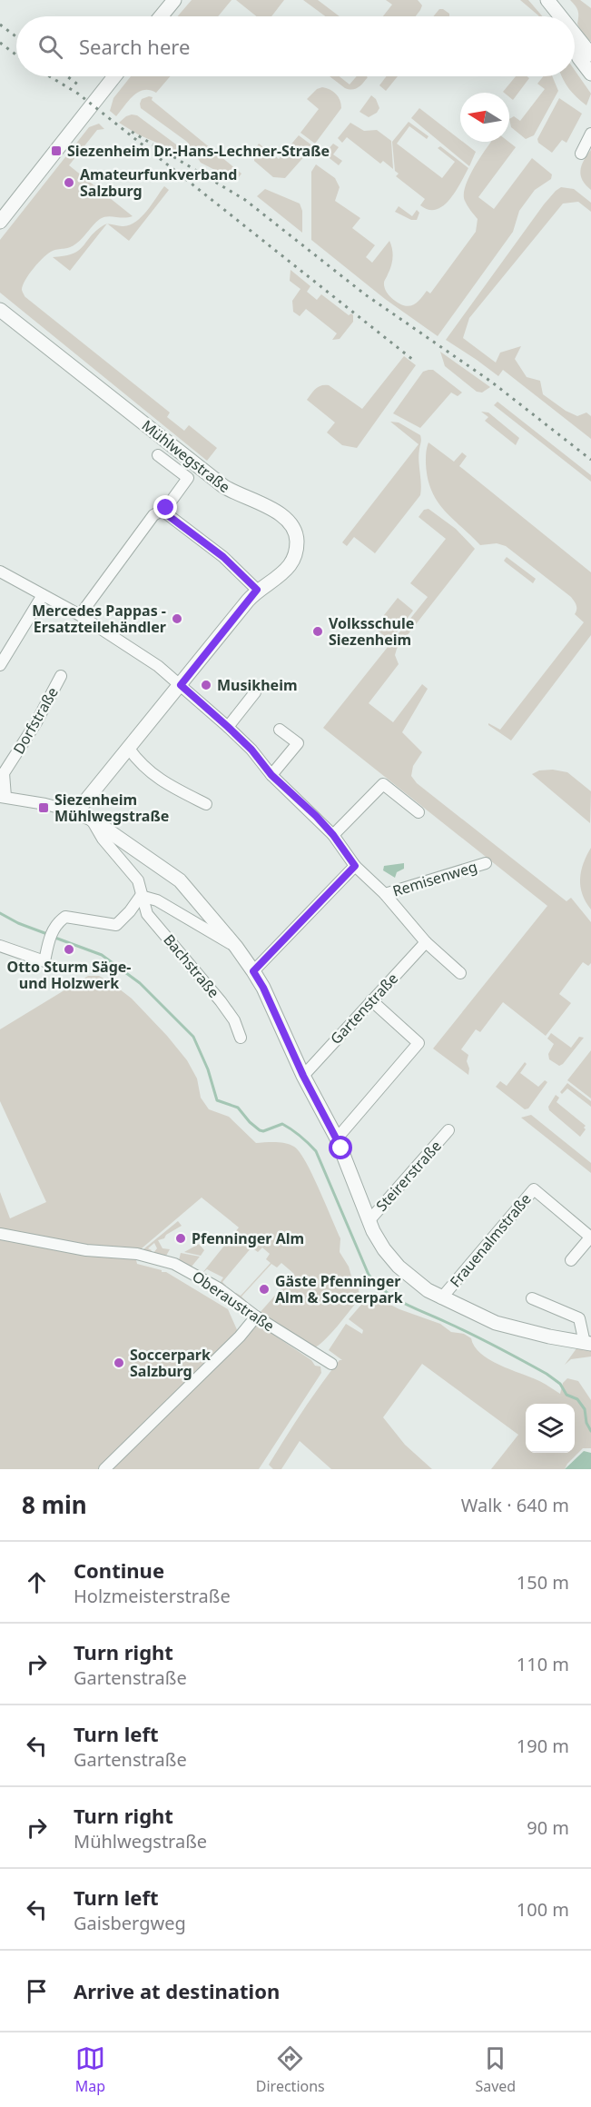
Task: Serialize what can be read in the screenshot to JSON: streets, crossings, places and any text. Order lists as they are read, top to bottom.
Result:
{
  "streets": {
    "street": [
      "Mühlwegstraße",
      "Dorfstraße",
      "Remisenweg",
      "Bachstraße",
      "Gartenstraße",
      "Steirerstraße",
      "Frauenalmstraße",
      "Oberaustraße"
    ]
  },
  "crossings": [
    ["Mühlwegstraße", "Dorfstraße"]
  ],
  "places": {
    "transit": ["Siezenheim Dr.-Hans-Lechner-Straße", "Siezenheim Mühlwegstraße"],
    "other": [
      "Amateurfunkverband Salzburg",
      "Mercedes Pappas - Ersatzteilehändler",
      "Volksschule Siezenheim",
      "Musikheim",
      "Otto Sturm Säge- und Holzwerk",
      "Pfenninger Alm",
      "Gäste Pfenninger Alm & Soccerpark",
      "Soccerpark Salzburg"
    ]
  },
  "north": "left",
  "page": {
    "search": "Search here",
    "heading": ["8 min", "Walk · 640 m"],
    "list": [
      ["Continue", "Holzmeisterstraße", "150 m"],
      ["Turn right", "Gartenstraße", "110 m"],
      ["Turn left", "Gartenstraße", "190 m"],
      ["Turn right", "Mühlwegstraße", "90 m"],
      ["Turn left", "Gaisbergweg", "100 m"],
      "Arrive at destination"
    ],
    "nav": ["Map", "Directions", "Saved"]
  }
}
